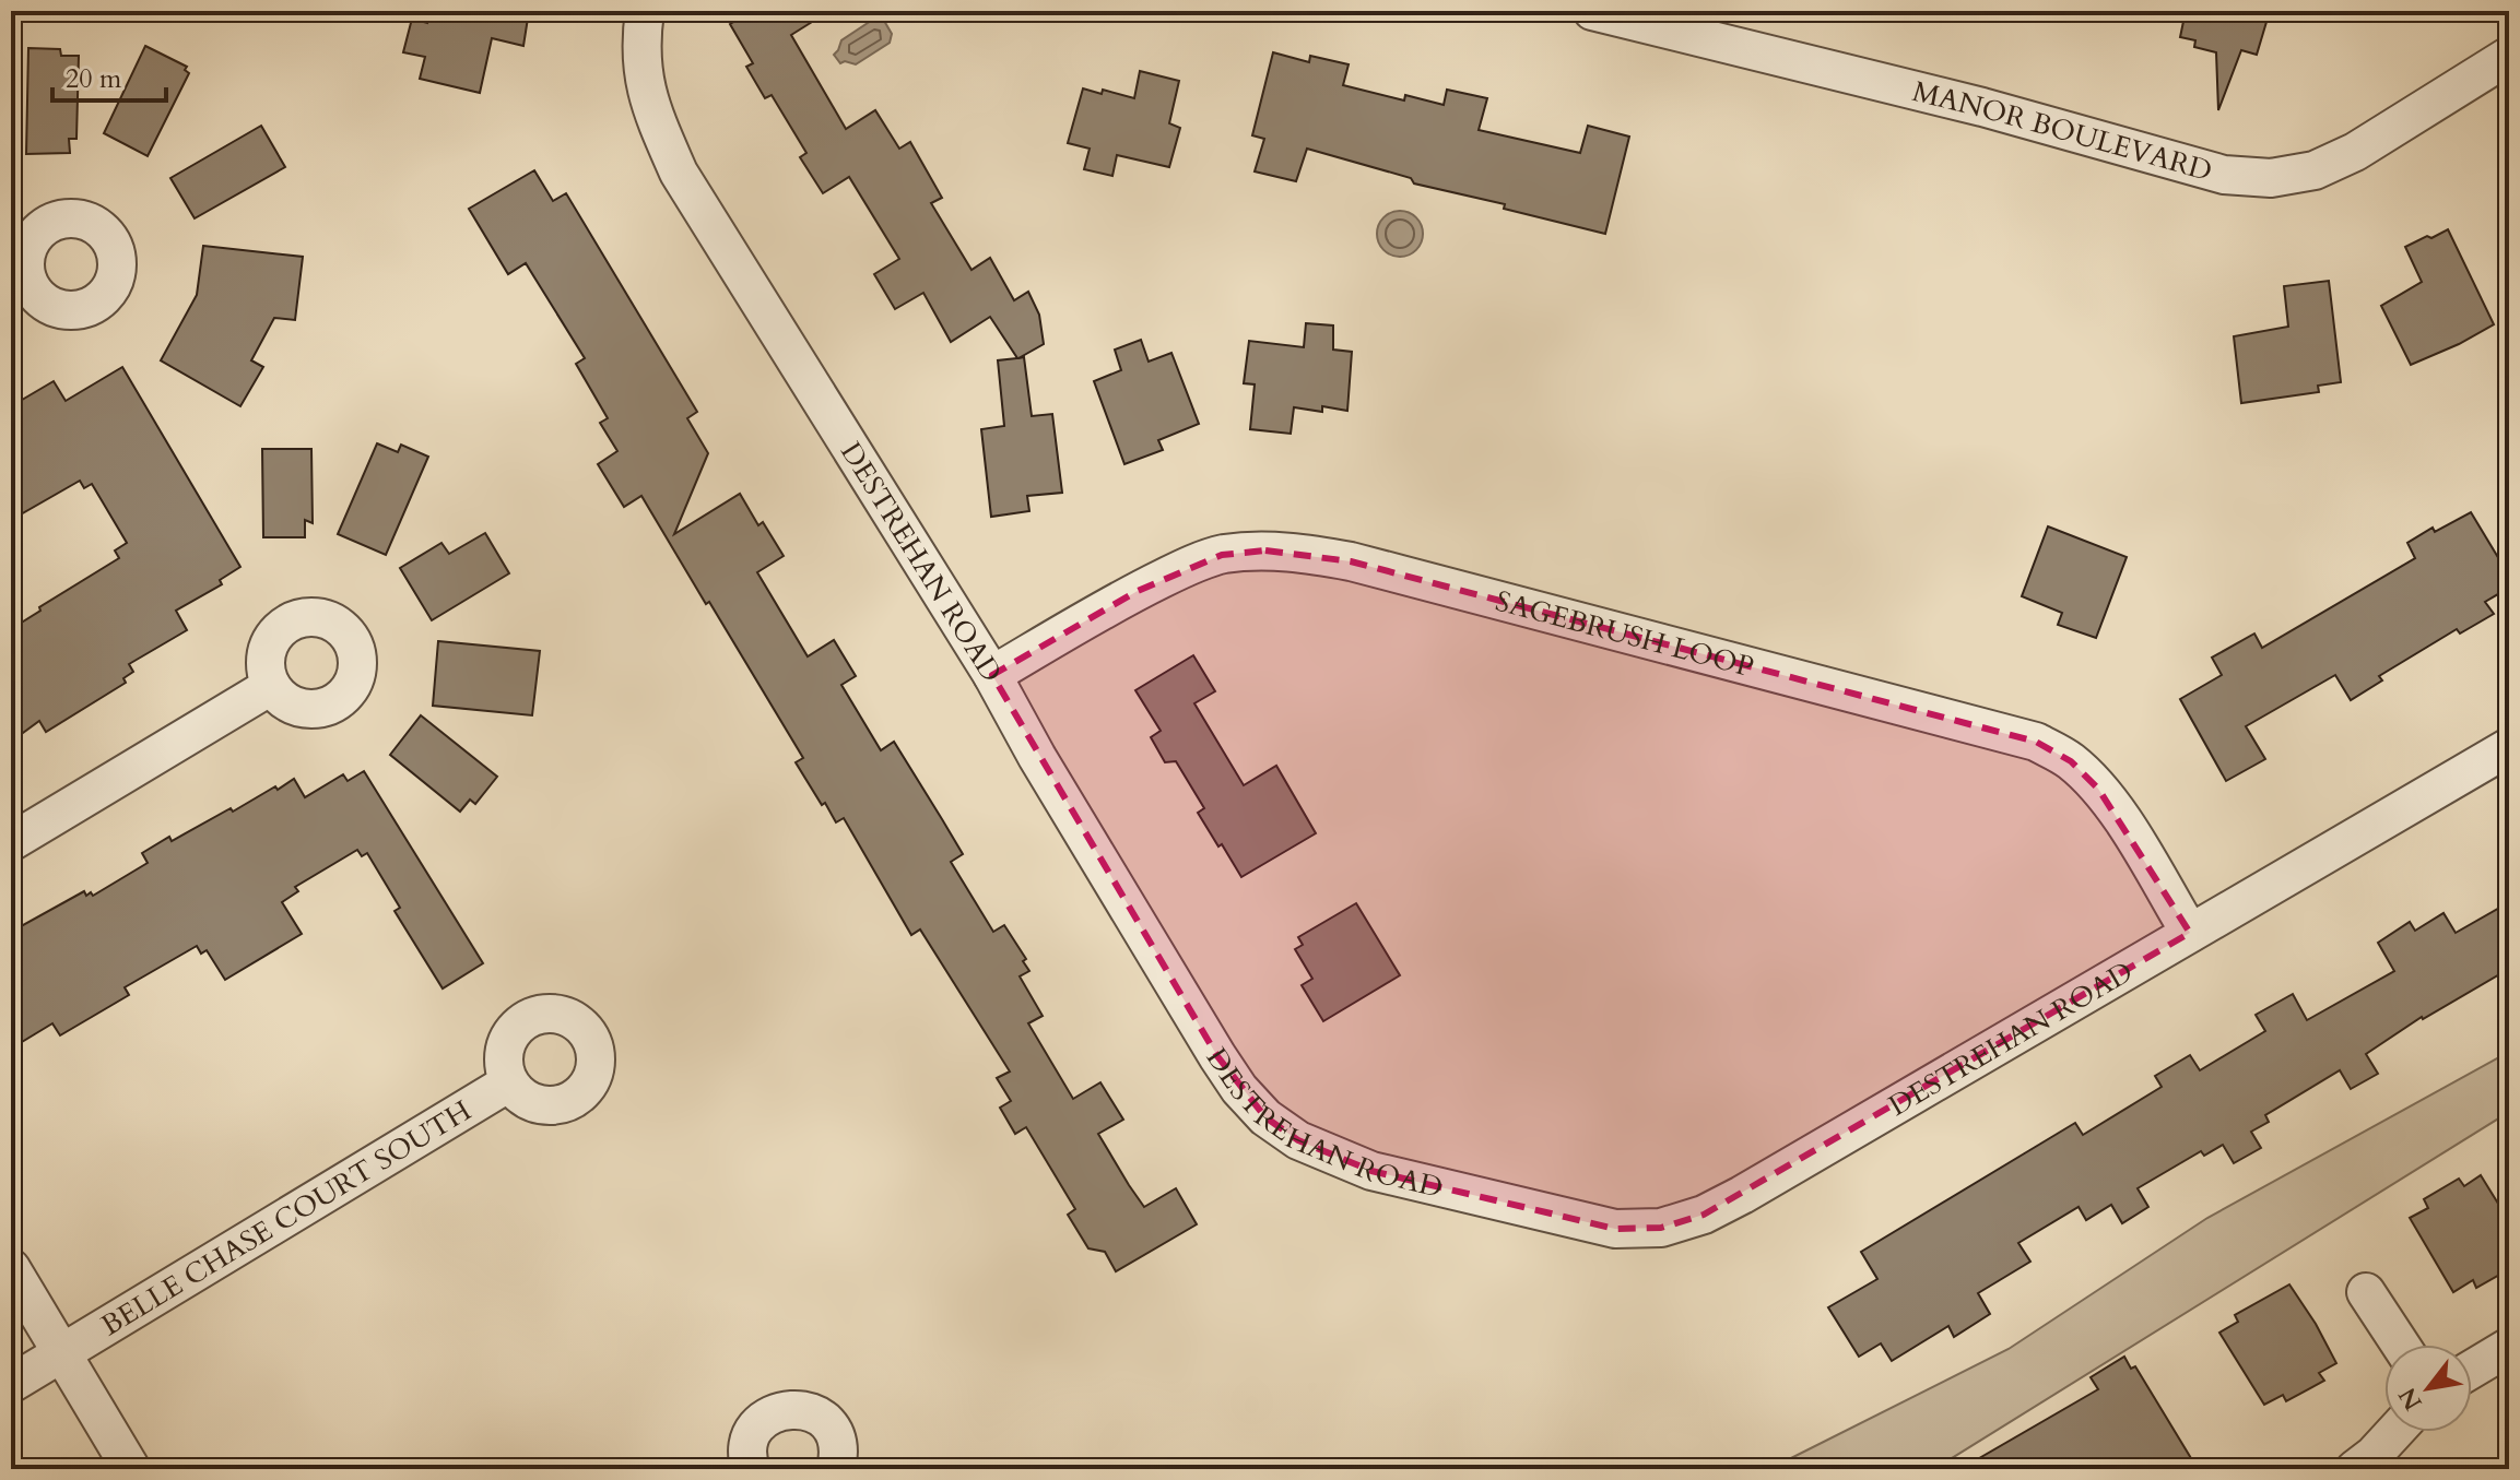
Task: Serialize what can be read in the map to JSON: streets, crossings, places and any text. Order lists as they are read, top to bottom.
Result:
{
  "streets": {
    "street": [
      "MANOR BOULEVARD",
      "DESTREHAN ROAD",
      "SAGEBRUSH LOOP",
      "BELLE CHASE COURT SOUTH"
    ]
  },
  "crossings": [
    ["DESTREHAN ROAD", "SAGEBRUSH LOOP"]
  ],
  "scale_bar": "20 m",
  "north": "bottom left"
}
